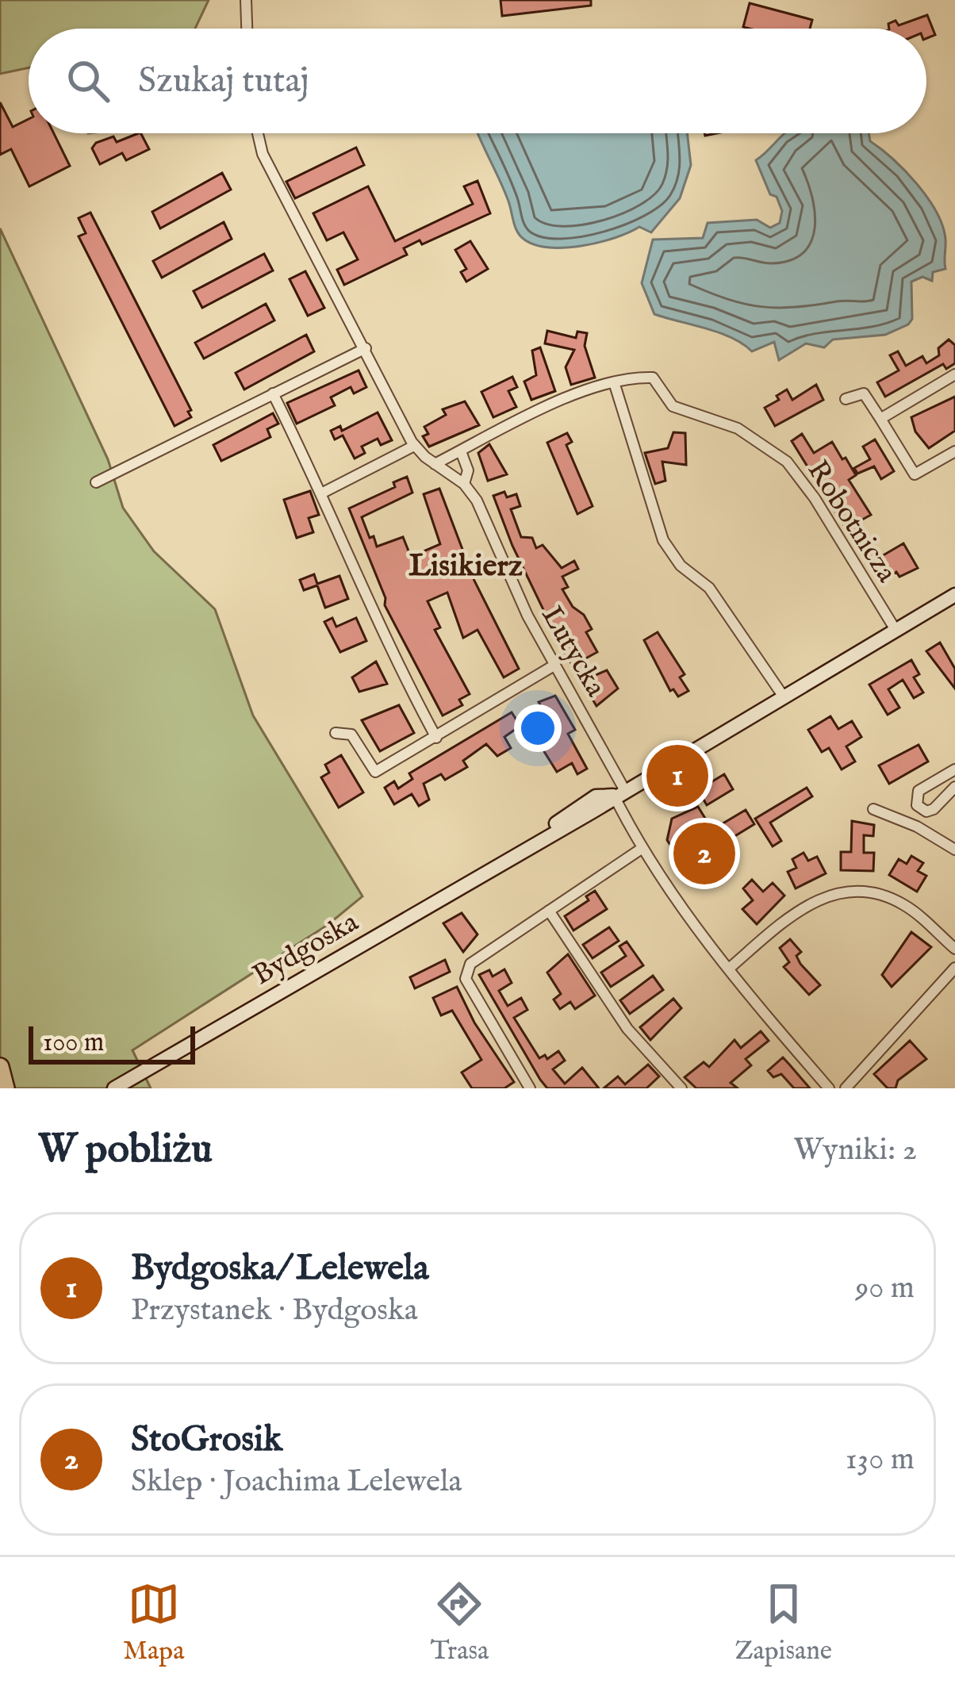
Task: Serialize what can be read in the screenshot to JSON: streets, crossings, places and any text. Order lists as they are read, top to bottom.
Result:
{
  "streets": {
    "street": ["Robotnicza", "Lutycka", "Bydgoska"]
  },
  "crossings": [
    ["Robotnicza", "Lutycka"],
    ["Robotnicza", "Bydgoska"],
    ["Lutycka", "Bydgoska"]
  ],
  "districts": ["Lisikierz"],
  "scale_bar": "100 m",
  "page": {
    "search": "Szukaj tutaj",
    "pins": ["1", "2"],
    "scale": "100 m",
    "heading": ["W pobliżu", "Wyniki: 2"],
    "list": [
      {
        "mark": "1",
        "name": "Bydgoska/ Lelewela",
        "note": "Przystanek · Bydgoska",
        "value": "90 m"
      },
      {
        "mark": "2",
        "name": "StoGrosik",
        "note": "Sklep · Joachima Lelewela",
        "value": "130 m"
      }
    ],
    "nav": ["Mapa", "Trasa", "Zapisane"]
  }
}
